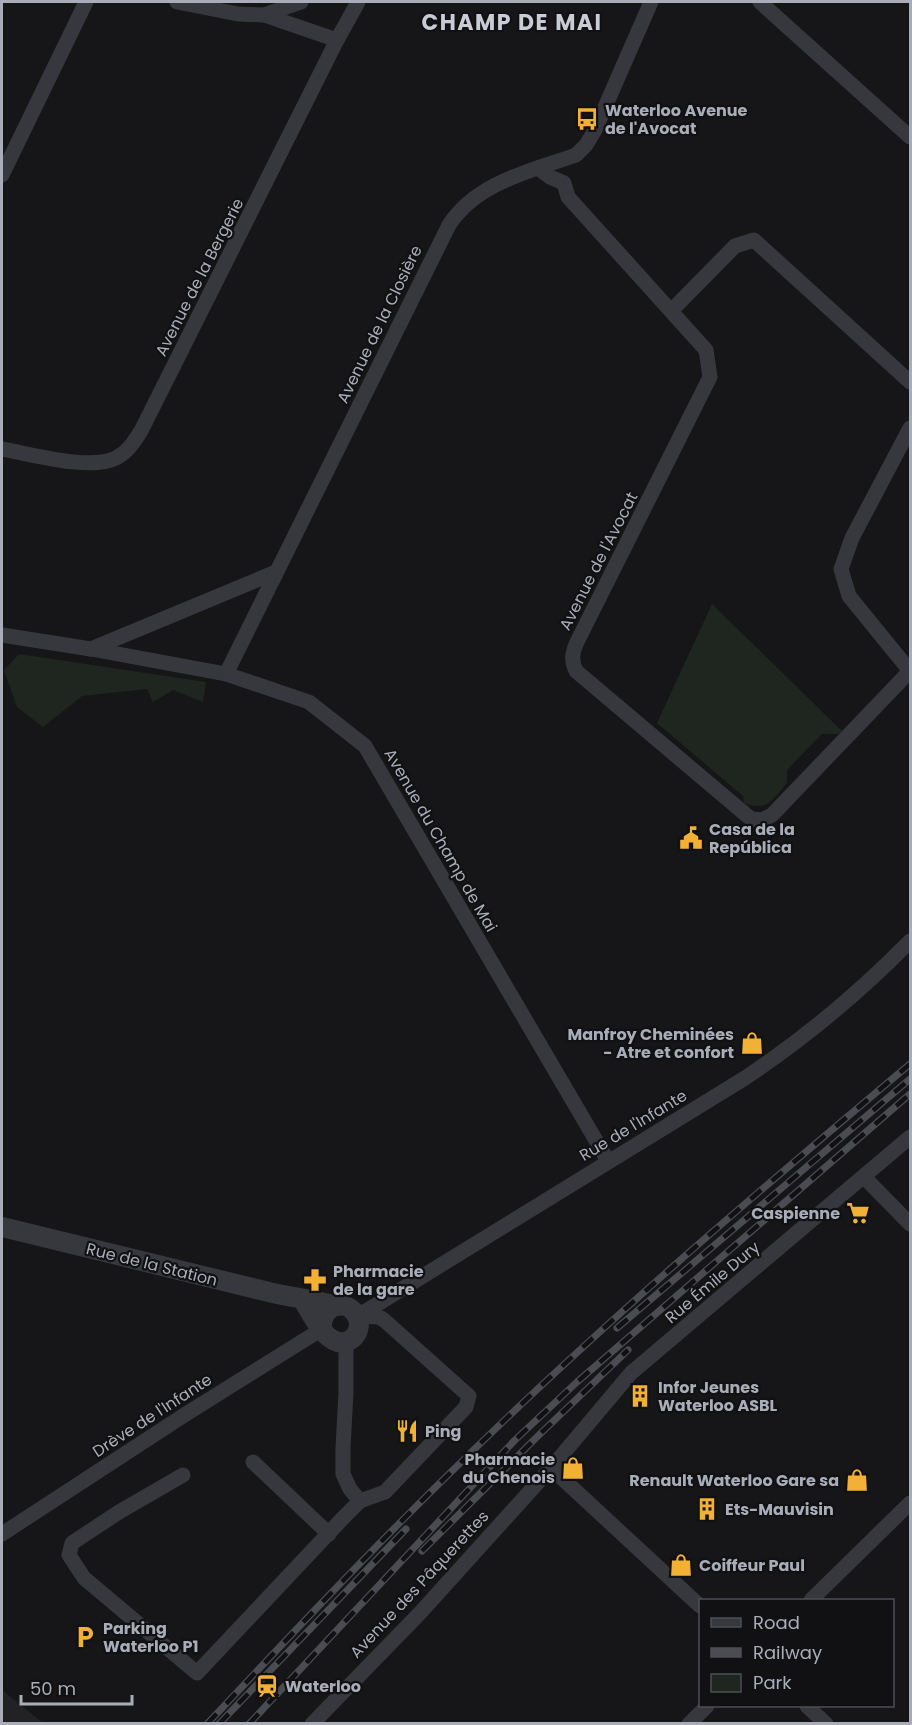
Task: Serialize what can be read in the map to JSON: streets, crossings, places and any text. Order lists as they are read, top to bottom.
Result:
{
  "streets": {
    "street": [
      "Avenue de la Bergerie",
      "Avenue de la Closière",
      "Avenue de l'Avocat",
      "Avenue du Champ de Mai",
      "Rue de l'Infante",
      "Rue de la Station",
      "Rue Émile Dury",
      "Drève de l'Infante",
      "Avenue des Pâquerettes"
    ]
  },
  "crossings": [
    ["Avenue de la Closière", "Avenue de l'Avocat"],
    ["Avenue de la Closière", "Avenue du Champ de Mai"],
    ["Avenue du Champ de Mai", "Rue de l'Infante"],
    ["Rue de l'Infante", "Rue de la Station"],
    ["Rue de l'Infante", "Drève de l'Infante"],
    ["Rue de la Station", "Drève de l'Infante"],
    ["Rue Émile Dury", "Avenue des Pâquerettes"]
  ],
  "districts": ["CHAMP DE MAI"],
  "places": {
    "bus stop": ["Waterloo Avenue de l'Avocat"],
    "public building": ["Casa de la República"],
    "shop": [
      "Manfroy Cheminées - Atre et confort",
      "Pharmacie du Chenois",
      "Renault Waterloo Gare sa",
      "Coiffeur Paul"
    ],
    "supermarket": ["Caspienne"],
    "pharmacy": ["Pharmacie de la gare"],
    "building": ["Infor Jeunes Waterloo ASBL", "Ets-Mauvisin"],
    "restaurant": ["Ping"],
    "parking": ["Parking Waterloo P1"],
    "station": ["Waterloo"]
  },
  "legend": ["Road", "Railway", "Park"],
  "scale_bar": "50 m"
}
